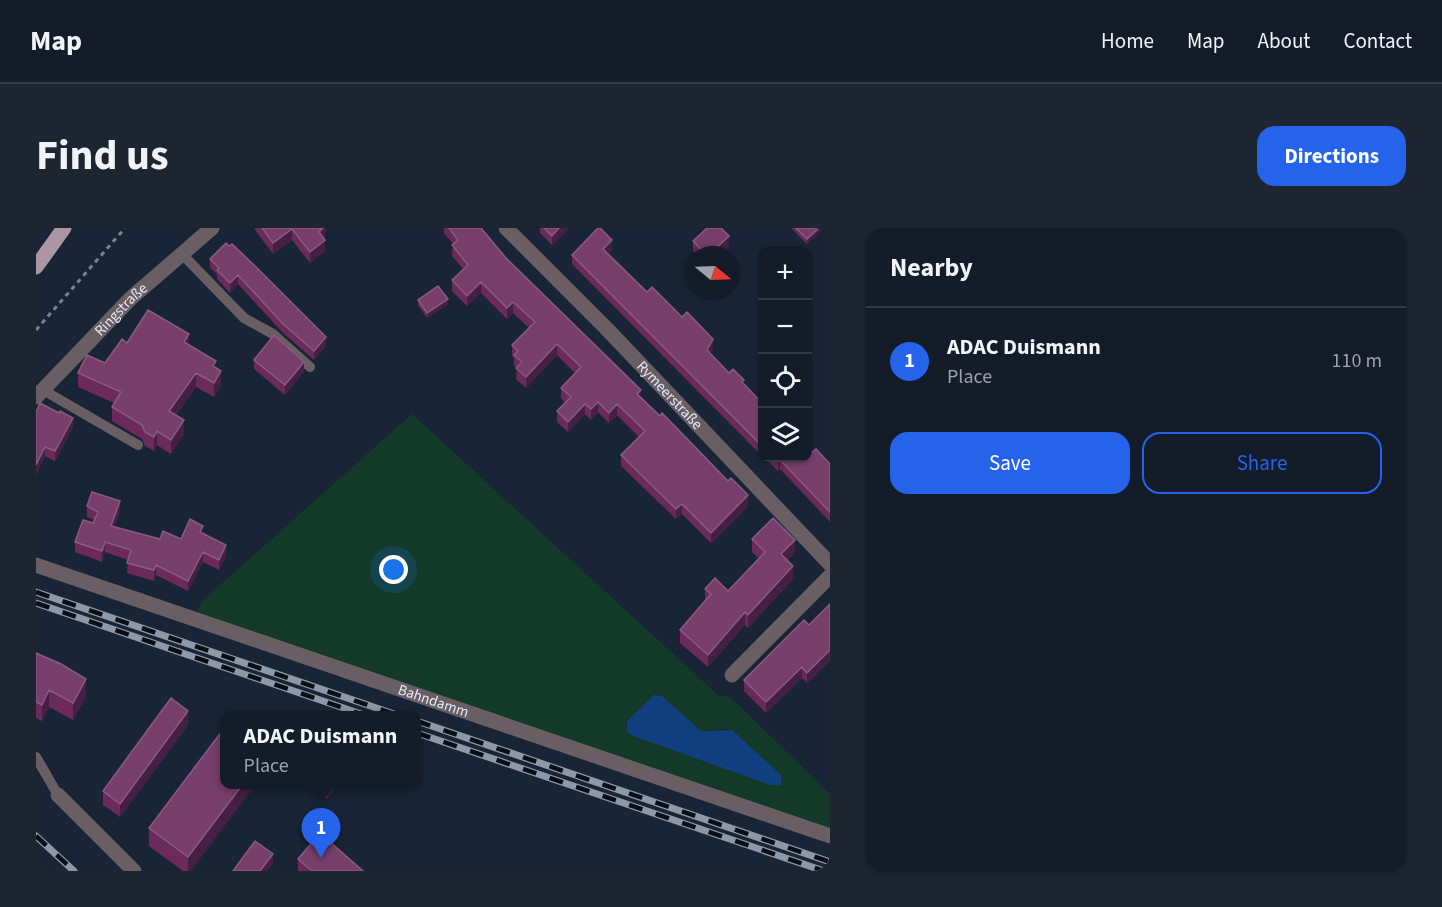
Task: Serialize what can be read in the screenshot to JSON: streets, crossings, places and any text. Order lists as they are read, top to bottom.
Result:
{
  "streets": {
    "street": ["Ringstraße", "Rymeerstraße", "Bahndamm"]
  },
  "north": "right",
  "page": {
    "header": "Map",
    "nav": [
      "Home",
      "Map",
      "About",
      "Contact"
    ],
    "title": "Find us",
    "buttons": [
      "Directions",
      ["Save", "Share"]
    ],
    "heading": "Nearby",
    "map_buttons": ["+", "−"],
    "list": [
      {
        "mark": "1",
        "name": "ADAC Duismann",
        "note": "Place",
        "value": "110 m"
      }
    ],
    "popup": ["ADAC Duismann", "Place"],
    "pins": "1"
  }
}
